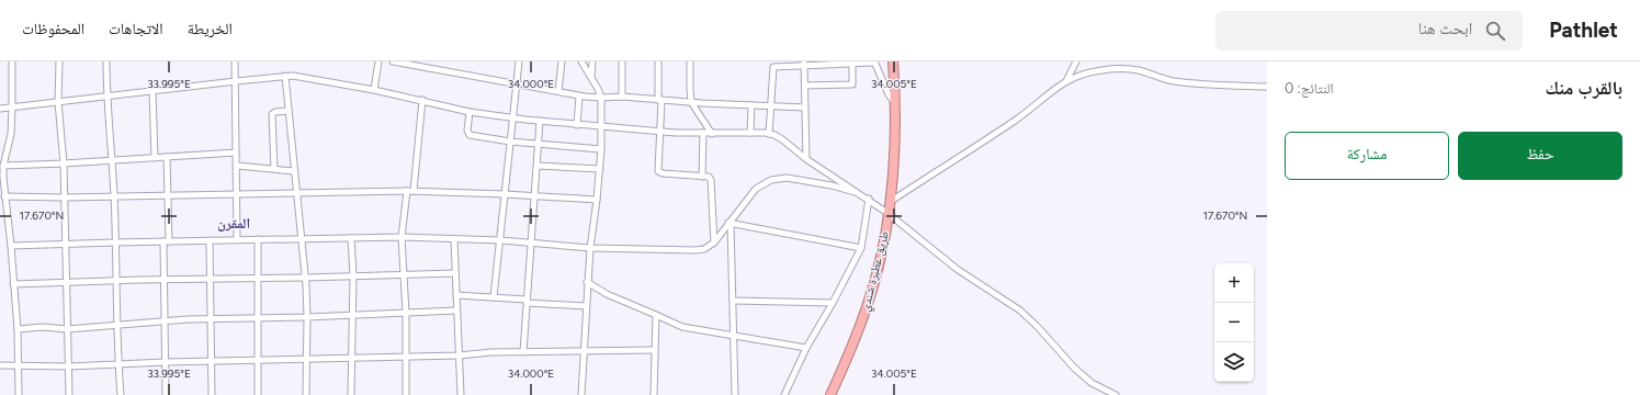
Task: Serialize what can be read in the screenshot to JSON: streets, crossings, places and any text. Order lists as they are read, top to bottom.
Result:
{
  "streets": {
    "highway": ["طريق عطبرة شندي"]
  },
  "districts": ["المقرن"],
  "page": {
    "header": "Pathlet",
    "search": "ابحث هنا",
    "nav": ["الخريطة", "الاتجاهات", "المحفوظات"],
    "heading": ["بالقرب منك", "النتائج: 0"],
    "buttons": ["حفظ", "مشاركة"],
    "map_buttons": ["+", "−"]
  },
  "coordinates": [
    "33.995°E",
    "34.000°E",
    "34.005°E",
    "17.670°N"
  ]
}
